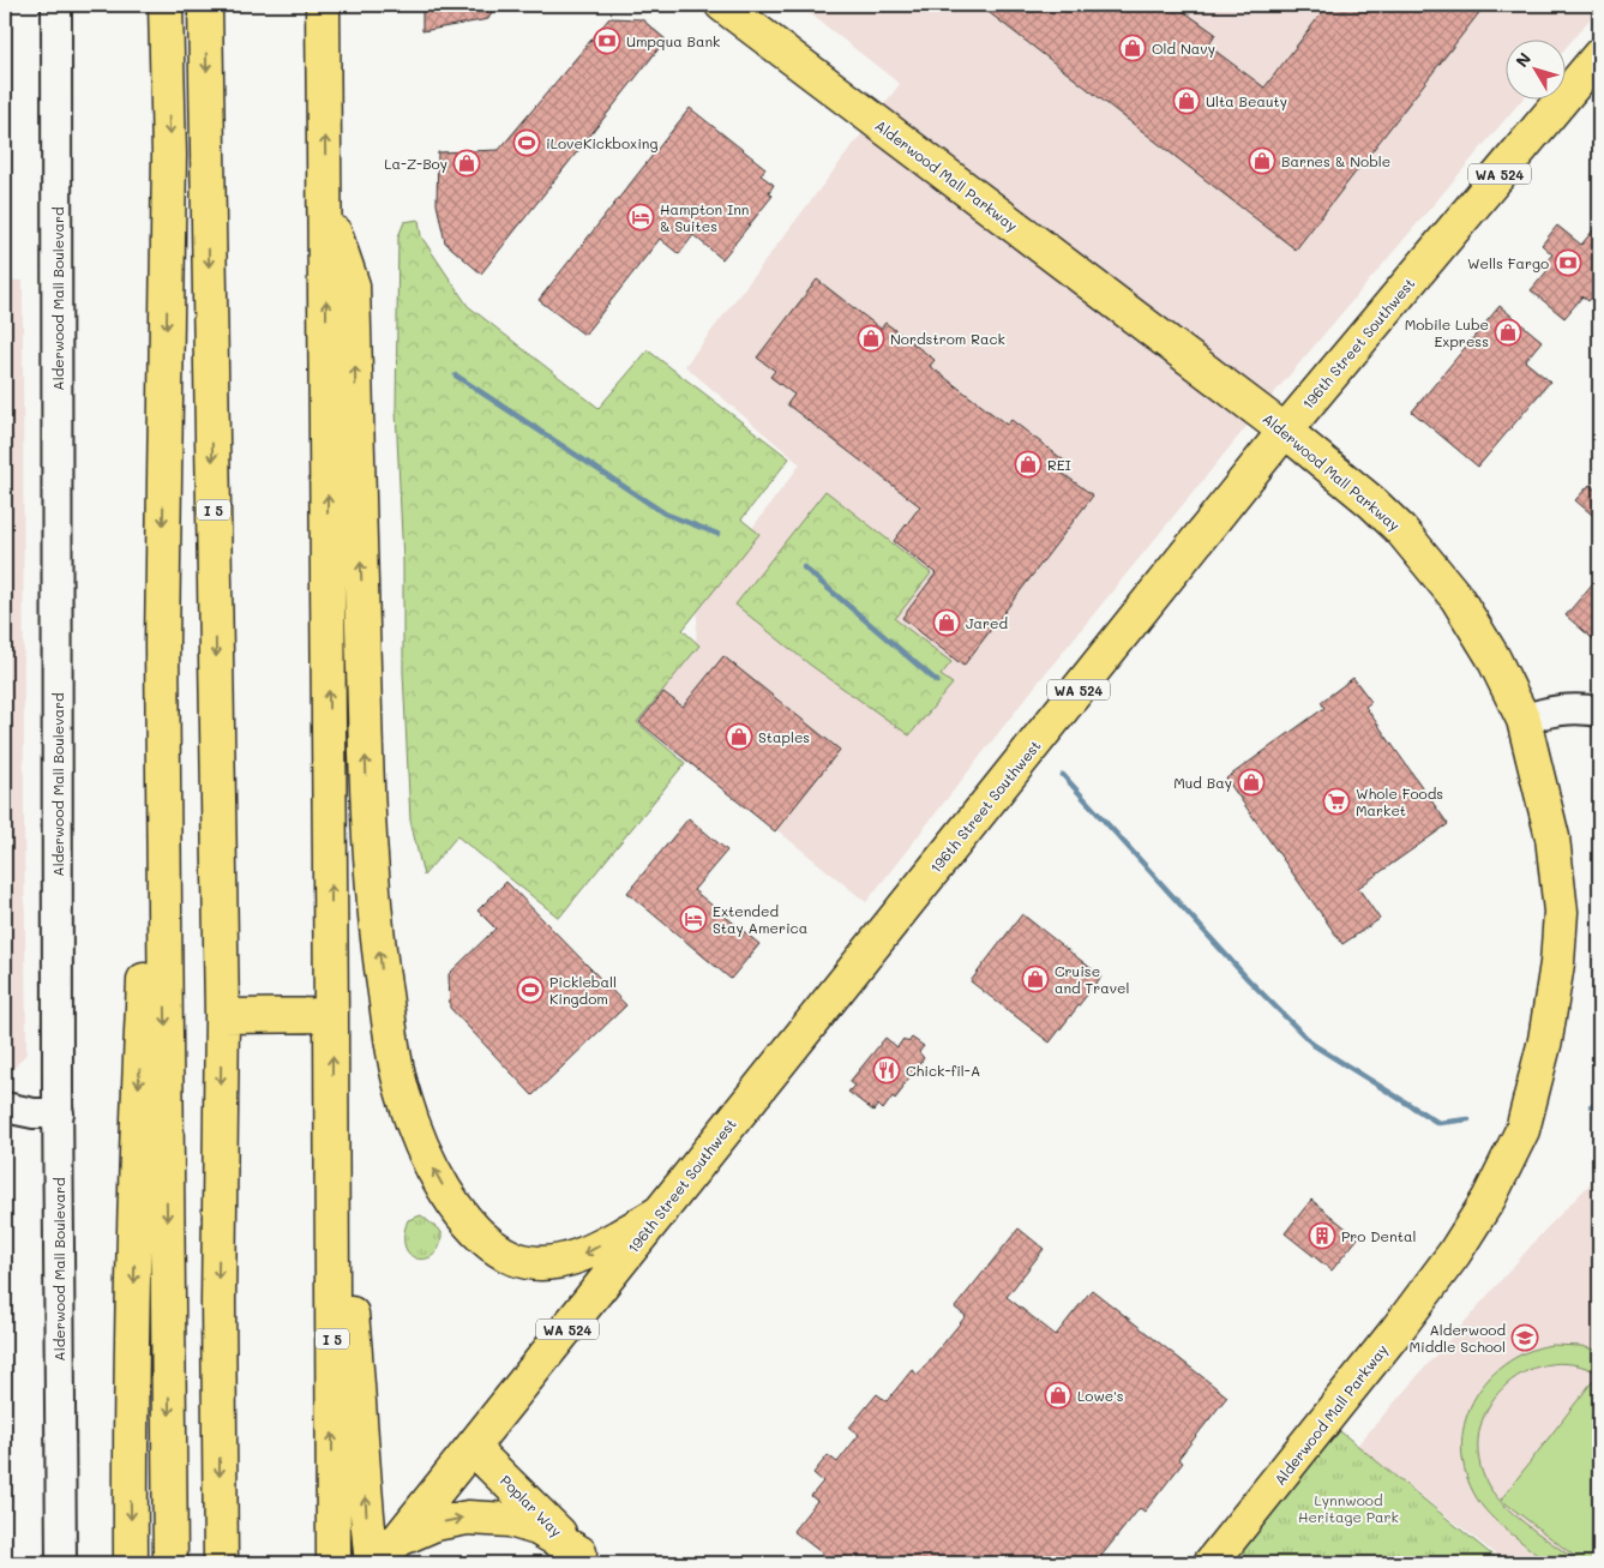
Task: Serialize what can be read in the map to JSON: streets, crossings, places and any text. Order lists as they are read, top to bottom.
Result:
{
  "streets": {
    "main road": [
      "WA 524",
      "Alderwood Mall Parkway",
      "Alderwood Mall Boulevard",
      "196th Street Southwest",
      "I 5",
      "Poplar Way"
    ]
  },
  "crossings": [
    ["Alderwood Mall Parkway", "196th Street Southwest"],
    ["196th Street Southwest", "Poplar Way"]
  ],
  "parks": ["Lynnwood Heritage Park"],
  "places": {
    "bank": ["Umpqua Bank", "Wells Fargo"],
    "shop": [
      "Old Navy",
      "Ulta Beauty",
      "Barnes & Noble",
      "La-Z-Boy",
      "Mobile Lube Express",
      "Nordstrom Rack",
      "REI",
      "Jared",
      "Staples",
      "Mud Bay",
      "Cruise and Travel",
      "Lowe's"
    ],
    "sports": ["iLoveKickboxing", "Pickleball Kingdom"],
    "hotel": ["Hampton Inn & Suites", "Extended Stay America"],
    "supermarket": ["Whole Foods Market"],
    "restaurant": ["Chick-fil-A"],
    "building": ["Pro Dental"],
    "school or university": ["Alderwood Middle School"]
  },
  "north": "top left"
}
